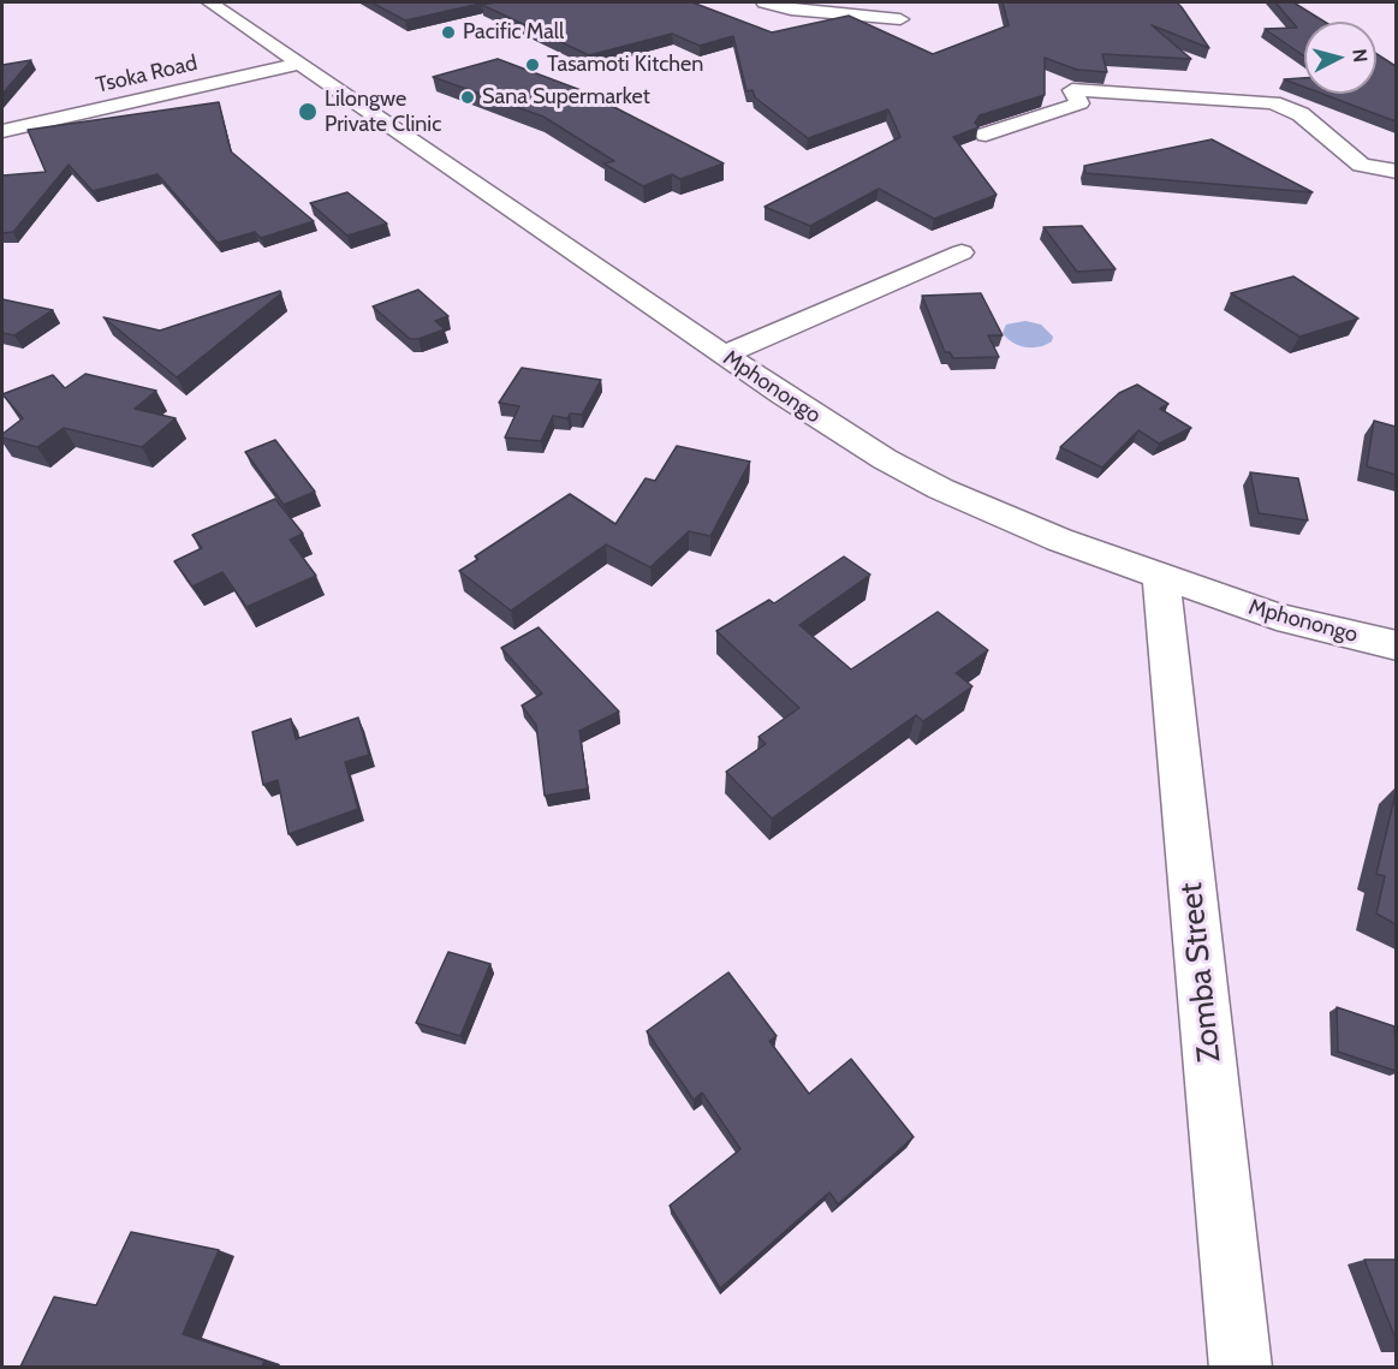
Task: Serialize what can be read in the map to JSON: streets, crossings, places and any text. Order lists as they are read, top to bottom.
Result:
{
  "streets": {
    "street": ["Tsoka Road", "Mphonongo", "Zomba Street"]
  },
  "crossings": [
    ["Tsoka Road", "Mphonongo"],
    ["Mphonongo", "Zomba Street"]
  ],
  "places": [
    "Pacific Mall",
    "Tasamoti Kitchen",
    "Sana Supermarket",
    "Lilongwe Private Clinic"
  ],
  "north": "right"
}
